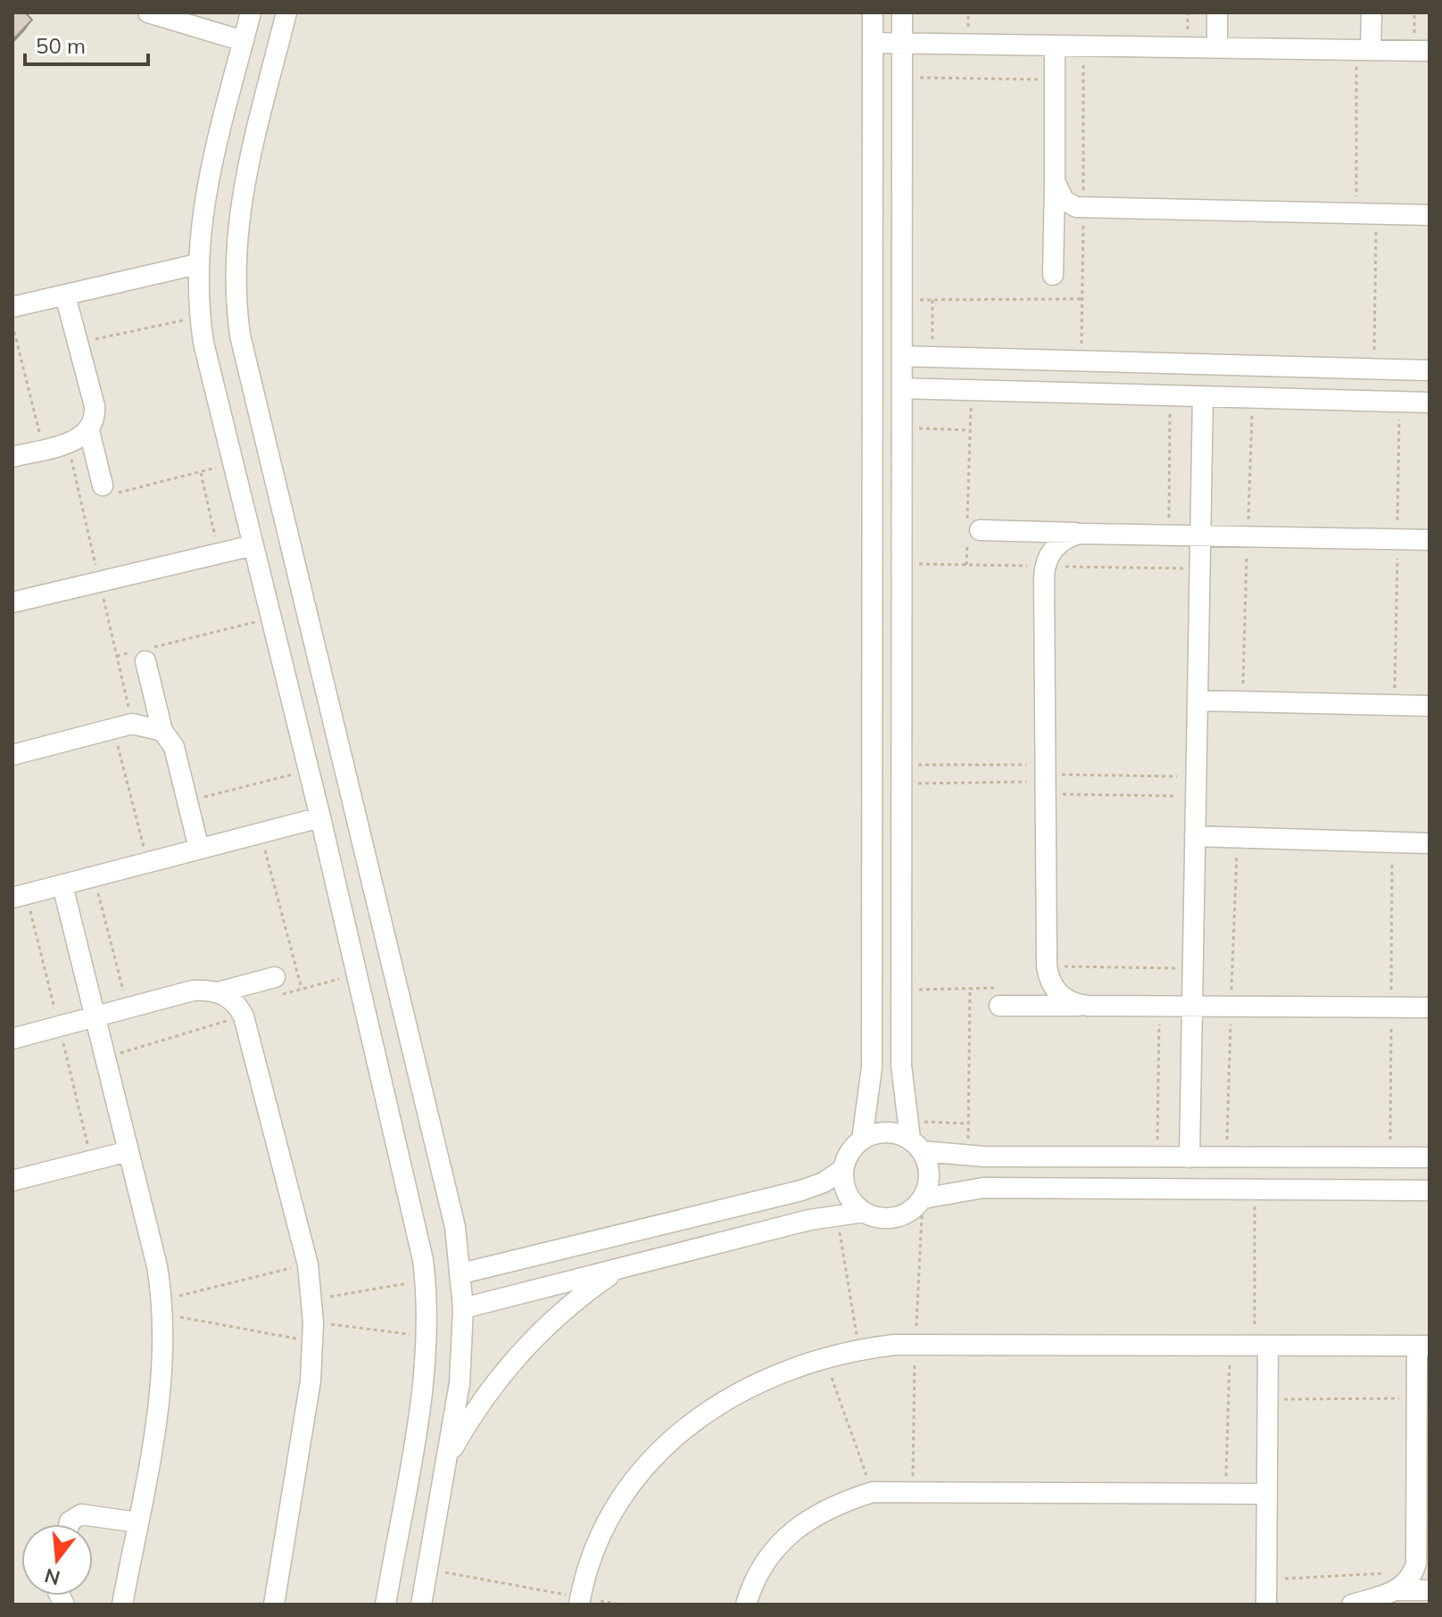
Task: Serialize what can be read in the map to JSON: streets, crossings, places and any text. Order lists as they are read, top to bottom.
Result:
{
  "scale_bar": "50 m",
  "north": "bottom"
}
